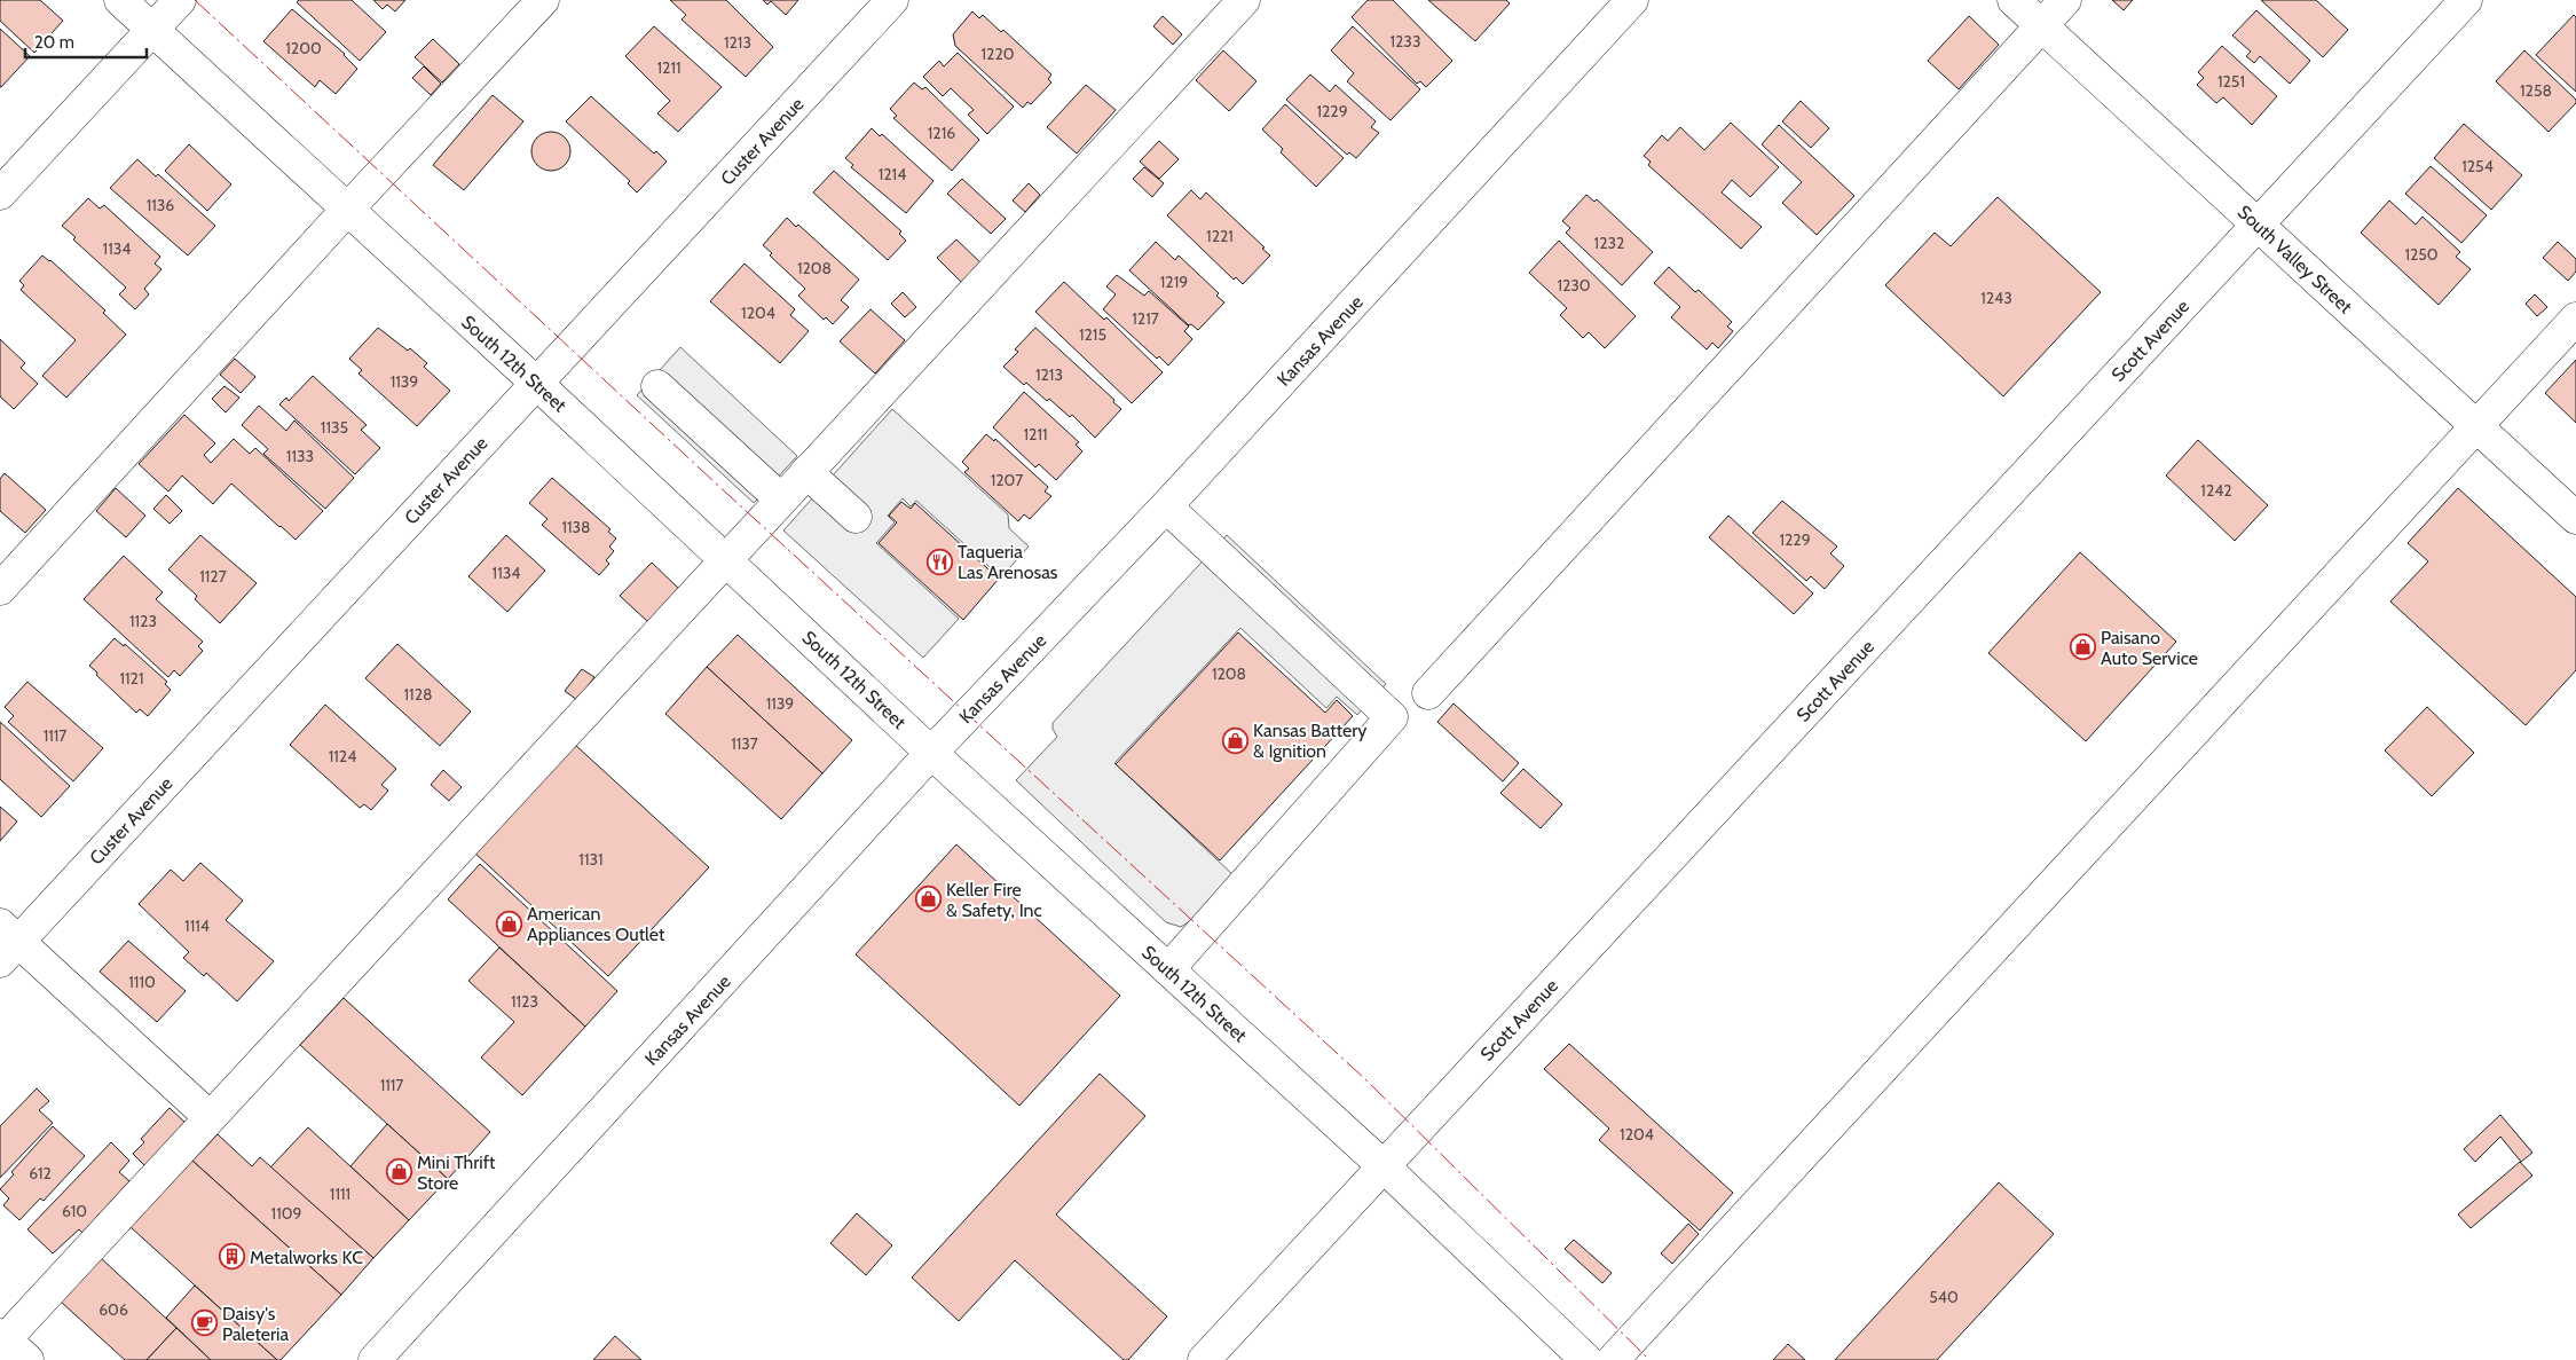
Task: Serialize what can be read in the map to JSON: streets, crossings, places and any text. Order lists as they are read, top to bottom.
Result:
{
  "streets": {
    "street": [
      "Custer Avenue",
      "South Valley Street",
      "Kansas Avenue",
      "Scott Avenue",
      "South 12th Street"
    ]
  },
  "crossings": [
    ["Custer Avenue", "South 12th Street"],
    ["South Valley Street", "Scott Avenue"],
    ["Kansas Avenue", "South 12th Street"],
    ["Scott Avenue", "South 12th Street"]
  ],
  "places": {
    "restaurant": ["Taqueria Las Arenosas"],
    "shop": [
      "Paisano Auto Service",
      "Kansas Battery & Ignition",
      "Keller Fire & Safety, Inc",
      "American Appliances Outlet",
      "Mini Thrift Store"
    ],
    "building": ["Metalworks KC"],
    "cafe": ["Daisy's Paleteria"]
  },
  "house_numbers": [
    "1233",
    "1213",
    "1200",
    "1220",
    "1211",
    "1251",
    "1258",
    "1229",
    "1216",
    "1254",
    "1214",
    "1136",
    "1221",
    "1232",
    "1134",
    "1250",
    "1208",
    "1219",
    "1230",
    "1243",
    "1204",
    "1217",
    "1215",
    "1213",
    "1139",
    "1135",
    "1211",
    "1133",
    "1207",
    "1242",
    "1138",
    "1229",
    "1134",
    "1127",
    "1123",
    "1208",
    "1121",
    "1128",
    "1139",
    "1117",
    "1137",
    "1124",
    "1131",
    "1114",
    "1110",
    "1123",
    "1117",
    "1204",
    "612",
    "1111",
    "610",
    "1109",
    "540",
    "606"
  ],
  "scale_bar": "20 m"
}
